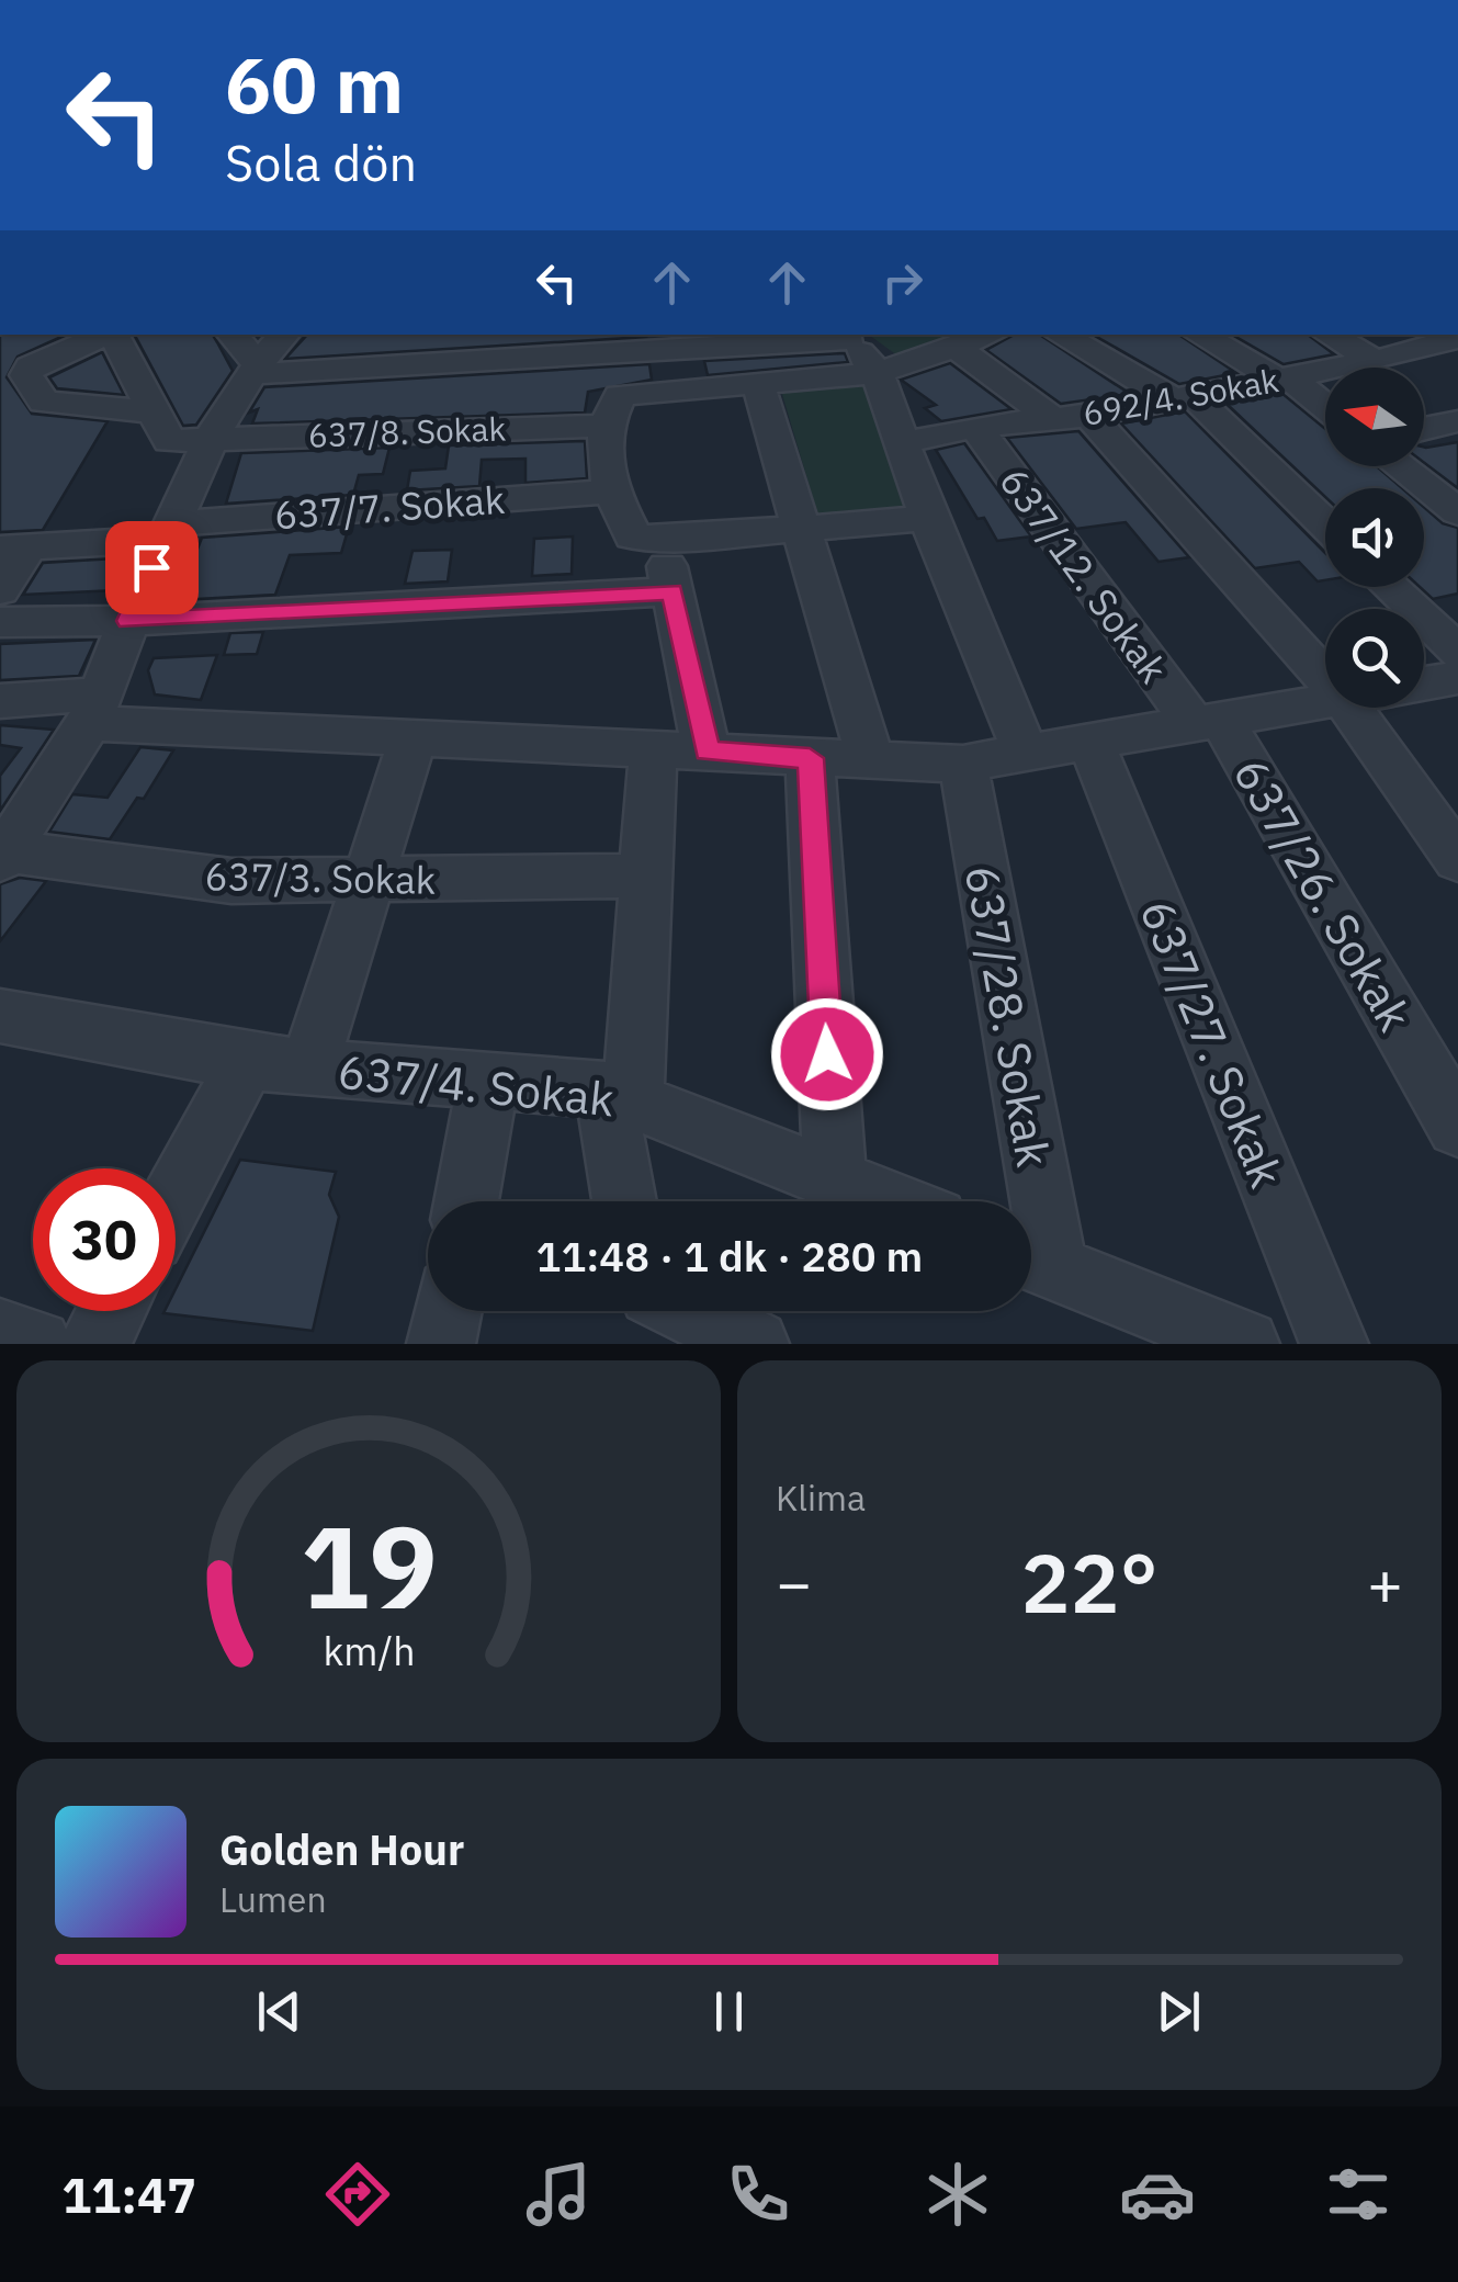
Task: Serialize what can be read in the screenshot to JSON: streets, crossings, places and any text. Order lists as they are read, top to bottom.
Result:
{
  "streets": {
    "street": [
      "692/4. Sokak",
      "637/8. Sokak",
      "637/7. Sokak",
      "637/12. Sokak",
      "637/3. Sokak",
      "637/26. Sokak",
      "637/28. Sokak",
      "637/27. Sokak",
      "637/4. Sokak"
    ]
  },
  "crossings": [
    ["692/4. Sokak", "637/12. Sokak"],
    ["637/12. Sokak", "637/26. Sokak"]
  ],
  "north": "left",
  "page": {
    "turn": ["60 m", "Sola dön"],
    "limit": "30",
    "trip": "11:48 · 1 dk · 280 m",
    "tile": "Klima",
    "heat": ["−", "22°", "+"],
    "song": ["Golden Hour", "Lumen"],
    "tabs": "11:47",
    "gauge": ["19", "km/h"]
  }
}
